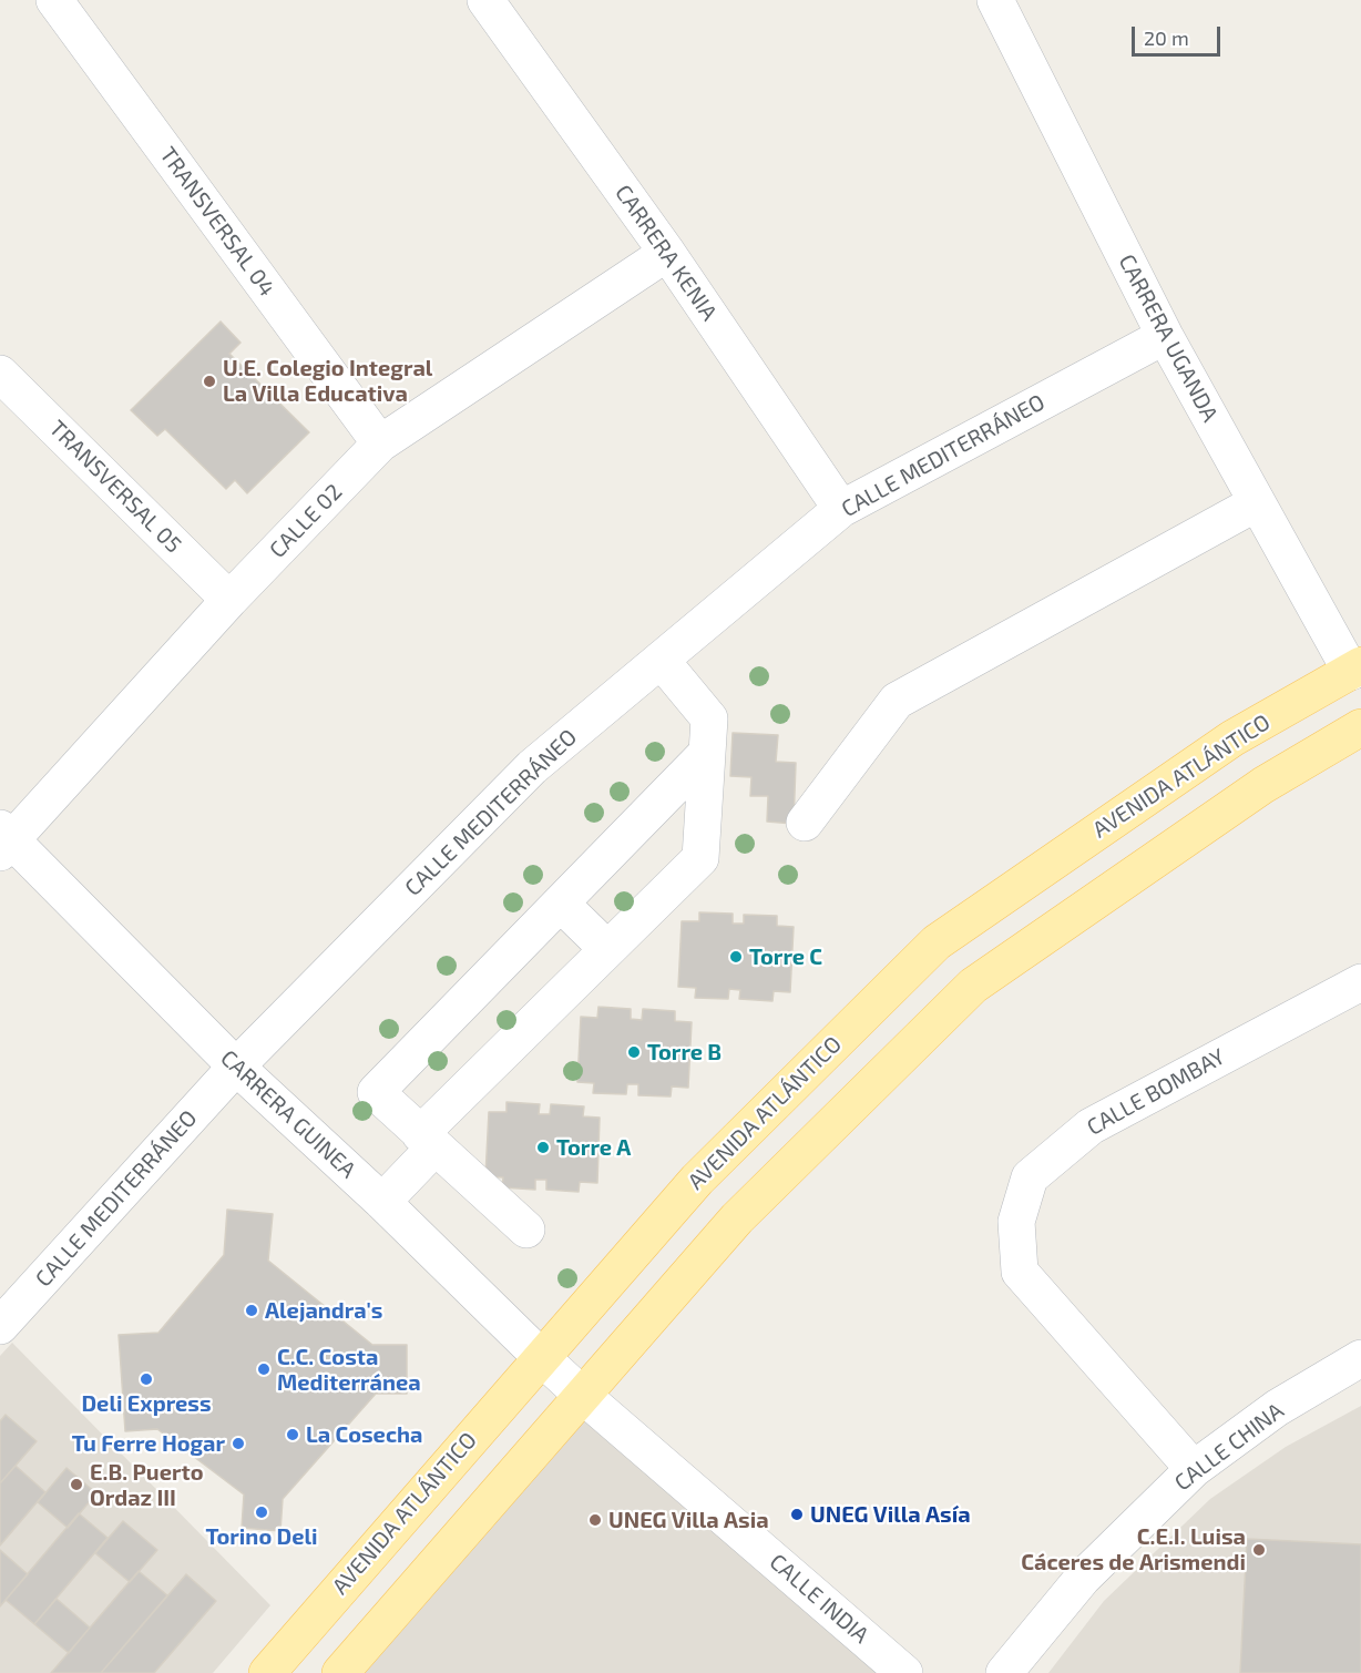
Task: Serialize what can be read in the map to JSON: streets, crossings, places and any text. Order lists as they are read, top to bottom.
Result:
{
  "streets": {
    "main road": ["AVENIDA ATLÁNTICO"],
    "street": [
      "TRANSVERSAL 04",
      "CARRERA KENIA",
      "CARRERA UGANDA",
      "CALLE MEDITERRÁNEO",
      "TRANSVERSAL 05",
      "CALLE 02",
      "CALLE BOMBAY",
      "CARRERA GUINEA",
      "CALLE CHINA",
      "CALLE INDIA"
    ]
  },
  "crossings": [
    ["TRANSVERSAL 04", "CALLE 02"],
    ["CARRERA KENIA", "CALLE MEDITERRÁNEO"],
    ["CARRERA KENIA", "CALLE 02"],
    ["CARRERA UGANDA", "CALLE MEDITERRÁNEO"],
    ["CARRERA UGANDA", "AVENIDA ATLÁNTICO"],
    ["CALLE MEDITERRÁNEO", "CARRERA GUINEA"],
    ["TRANSVERSAL 05", "CALLE 02"],
    ["CALLE 02", "CARRERA GUINEA"],
    ["AVENIDA ATLÁNTICO", "CARRERA GUINEA"],
    ["CALLE BOMBAY", "CALLE CHINA"],
    ["CARRERA GUINEA", "CALLE INDIA"]
  ],
  "places": [
    "U.E. Colegio Integral La Villa Educativa",
    "Torre C",
    "Torre B",
    "Torre A",
    "Alejandra's",
    "C.C. Costa Mediterránea",
    "Deli Express",
    "La Cosecha",
    "Tu Ferre Hogar",
    "E.B. Puerto Ordaz III",
    "Torino Deli",
    "UNEG Villa Asía",
    "UNEG Villa Asia",
    "C.E.I. Luisa Cáceres de Arismendi"
  ],
  "scale_bar": "20 m"
}
